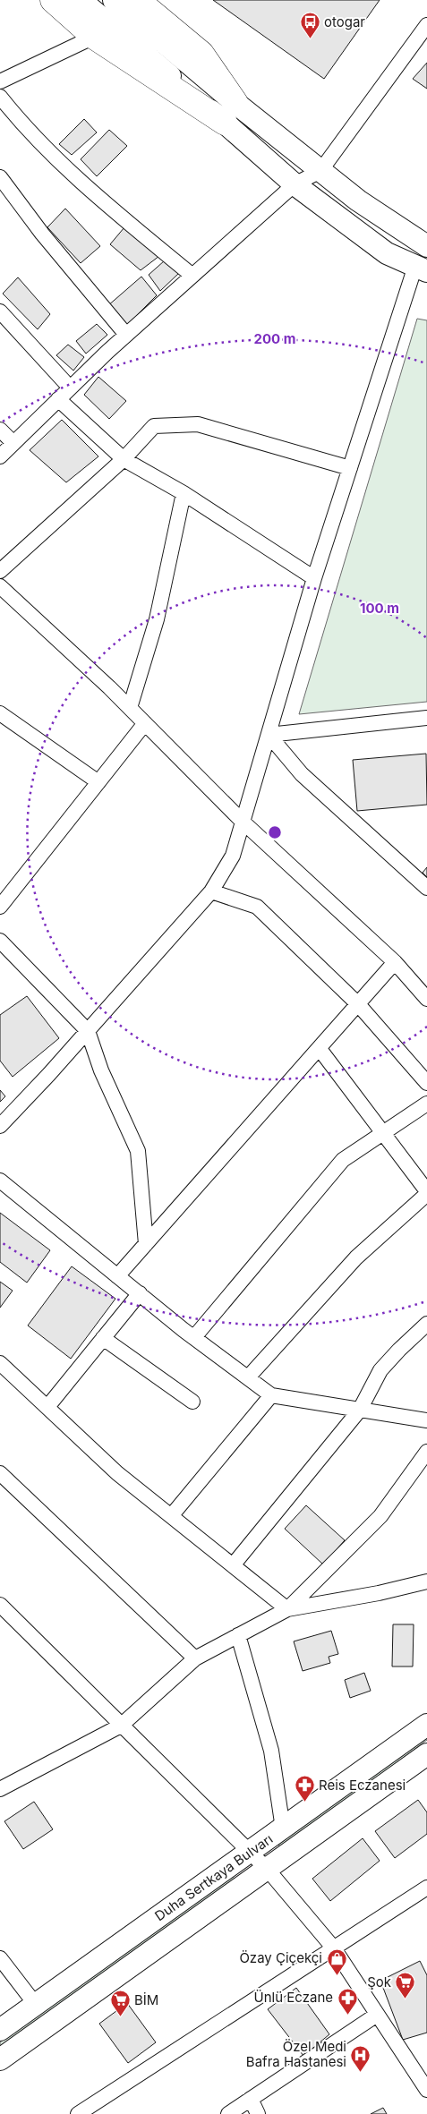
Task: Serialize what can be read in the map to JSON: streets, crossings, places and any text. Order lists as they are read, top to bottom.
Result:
{
  "streets": {
    "main road": ["Duha Sertkaya Bulvarı"]
  },
  "places": {
    "bus stop": ["otogar"],
    "pharmacy": ["Reis Eczanesi", "Ünlü Eczane"],
    "shop": ["Özay Çiçekçi"],
    "supermarket": ["Şok", "BİM"],
    "hospital": ["Özel Medi Bafra Hastanesi"]
  },
  "rings": ["200 m", "100 m"]
}
